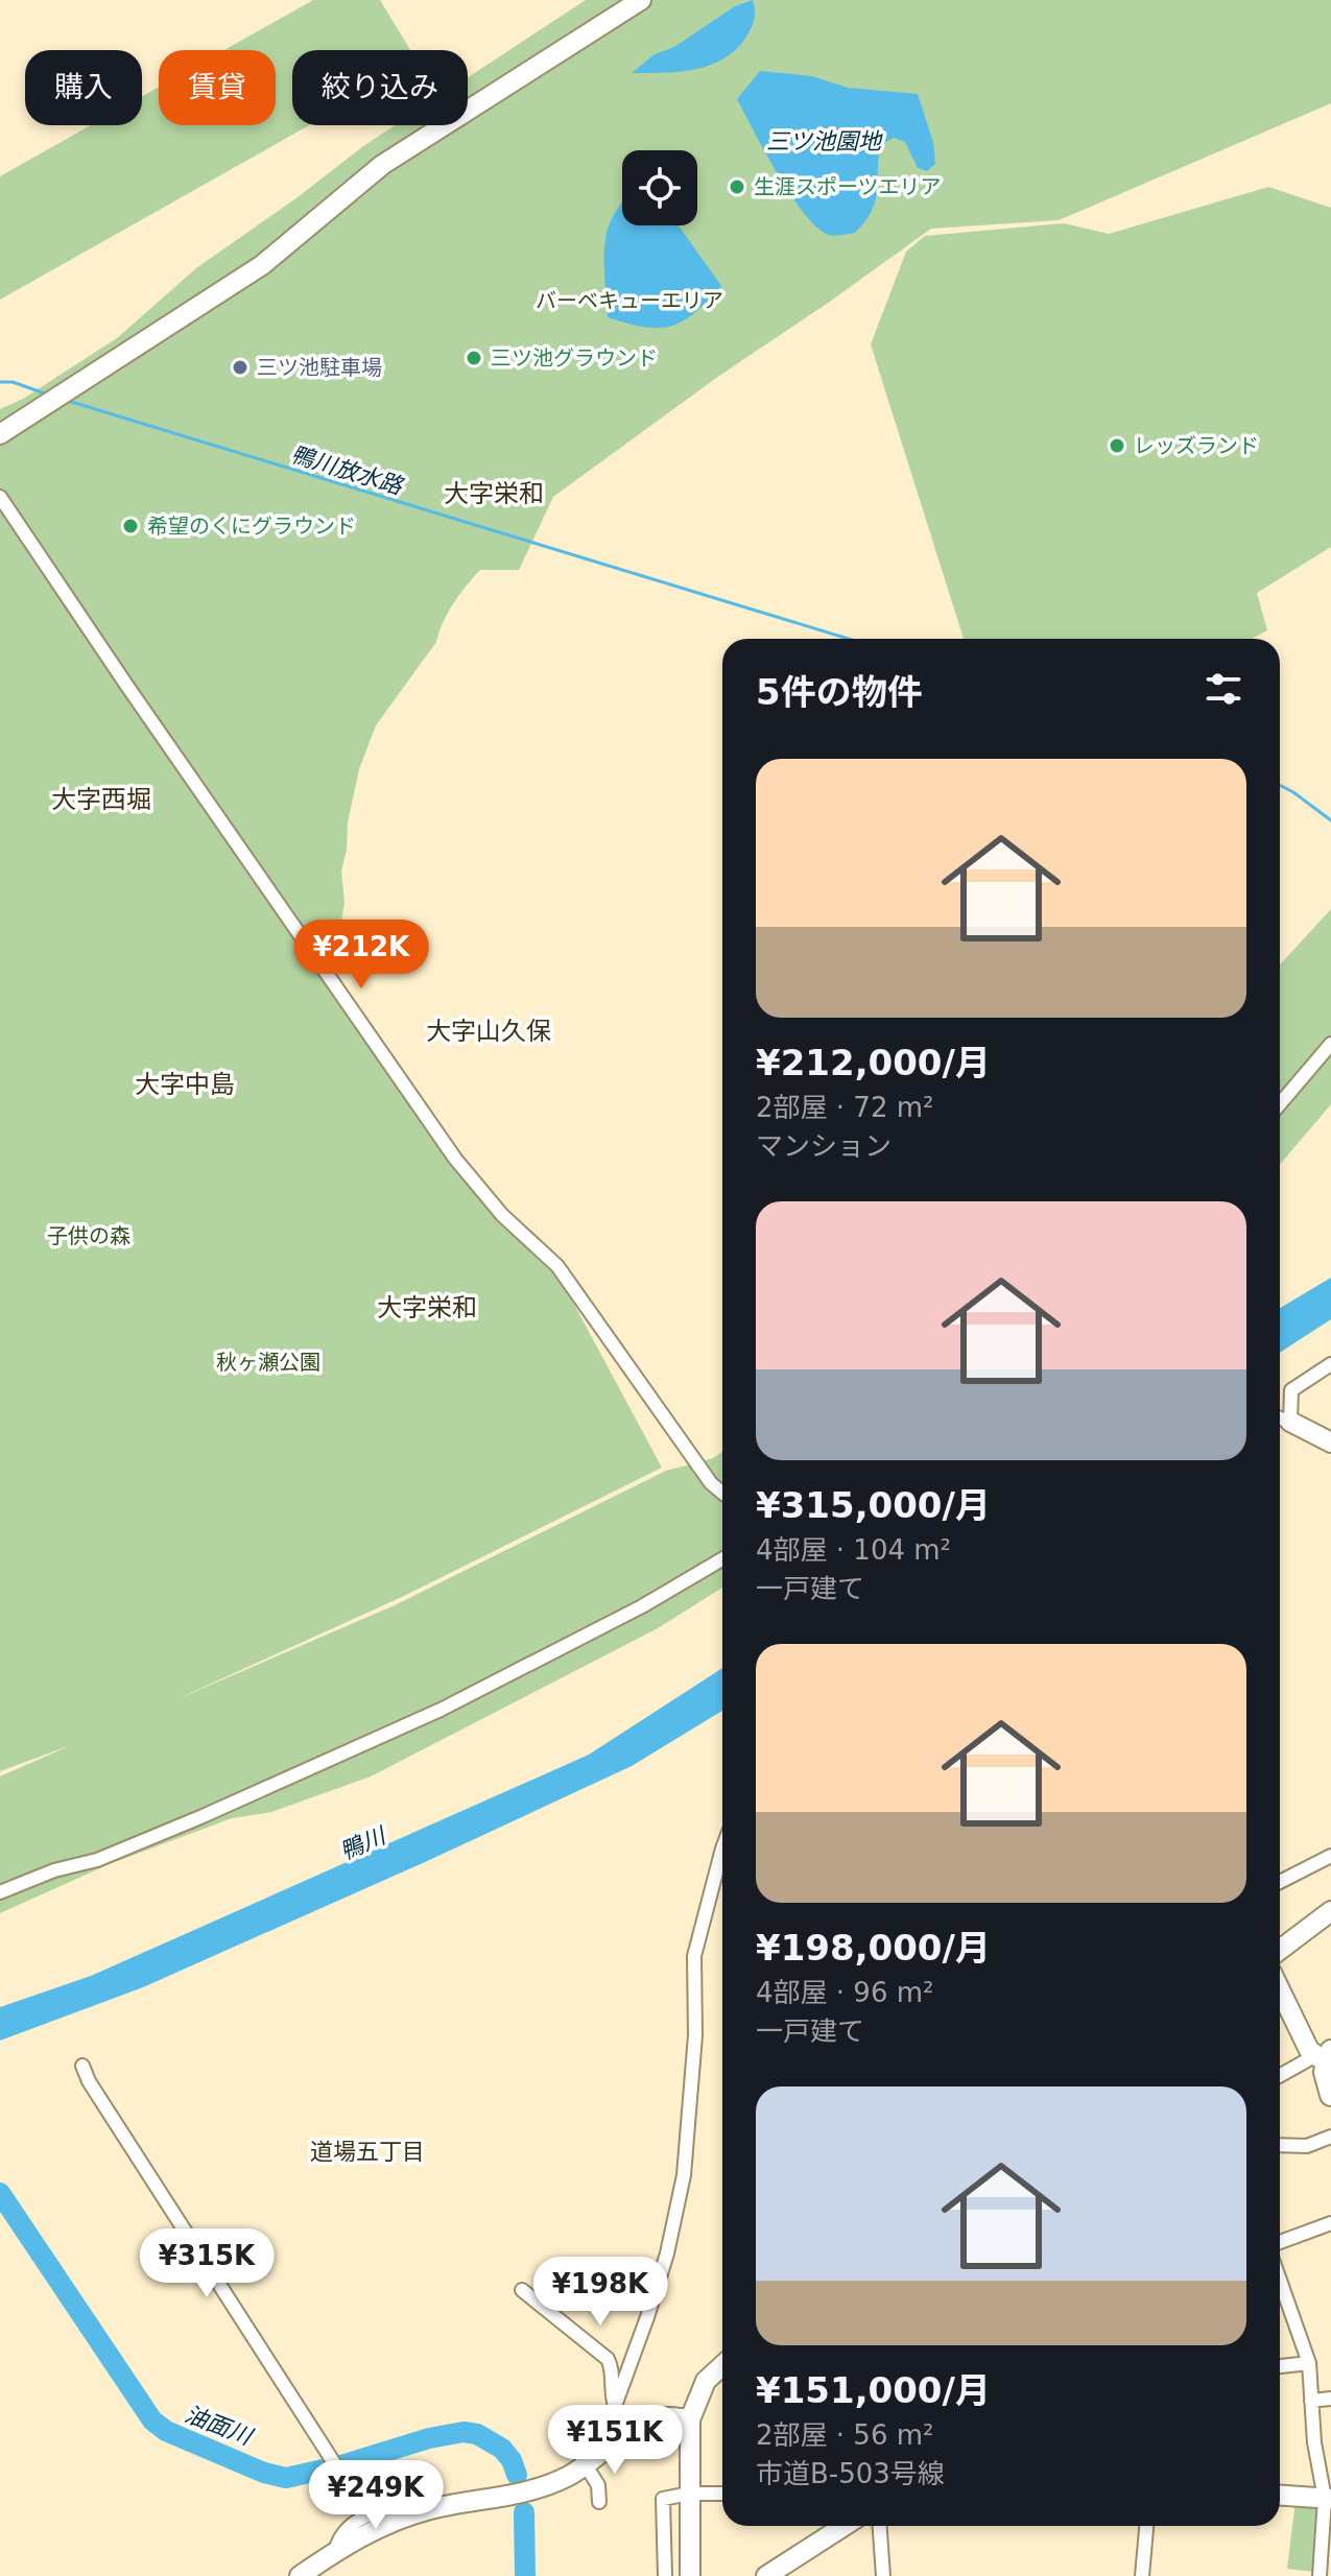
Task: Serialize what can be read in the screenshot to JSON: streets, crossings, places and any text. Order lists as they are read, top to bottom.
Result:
{
  "districts": [
    "大字栄和",
    "大字西堀",
    "大字山久保",
    "大字中島",
    "大字栄和",
    "道場五丁目"
  ],
  "water": [
    "三ツ池園地",
    "鴨川放水路",
    "鴨川",
    "油面川"
  ],
  "parks": ["バーベキューエリア", "子供の森", "秋ヶ瀬公園"],
  "places": [
    "生涯スポーツエリア",
    "三ツ池グラウンド",
    "三ツ池駐車場",
    "レッズランド",
    "希望のくにグラウンド"
  ],
  "page": {
    "chip": ["購入", "賃貸", "絞り込み"],
    "heading": "5件の物件",
    "list": [
      {
        "name": "¥212,000/月",
        "note": "2部屋 · 72 m² · マンション"
      },
      {
        "name": "¥315,000/月",
        "note": "4部屋 · 104 m² · 一戸建て"
      },
      {
        "name": "¥198,000/月",
        "note": "4部屋 · 96 m² · 一戸建て"
      },
      {
        "name": "¥151,000/月",
        "note": "2部屋 · 56 m² · 市道B-503号線"
      }
    ],
    "price": [
      "¥212K",
      "¥315K",
      "¥198K",
      "¥151K",
      "¥249K"
    ]
  }
}
